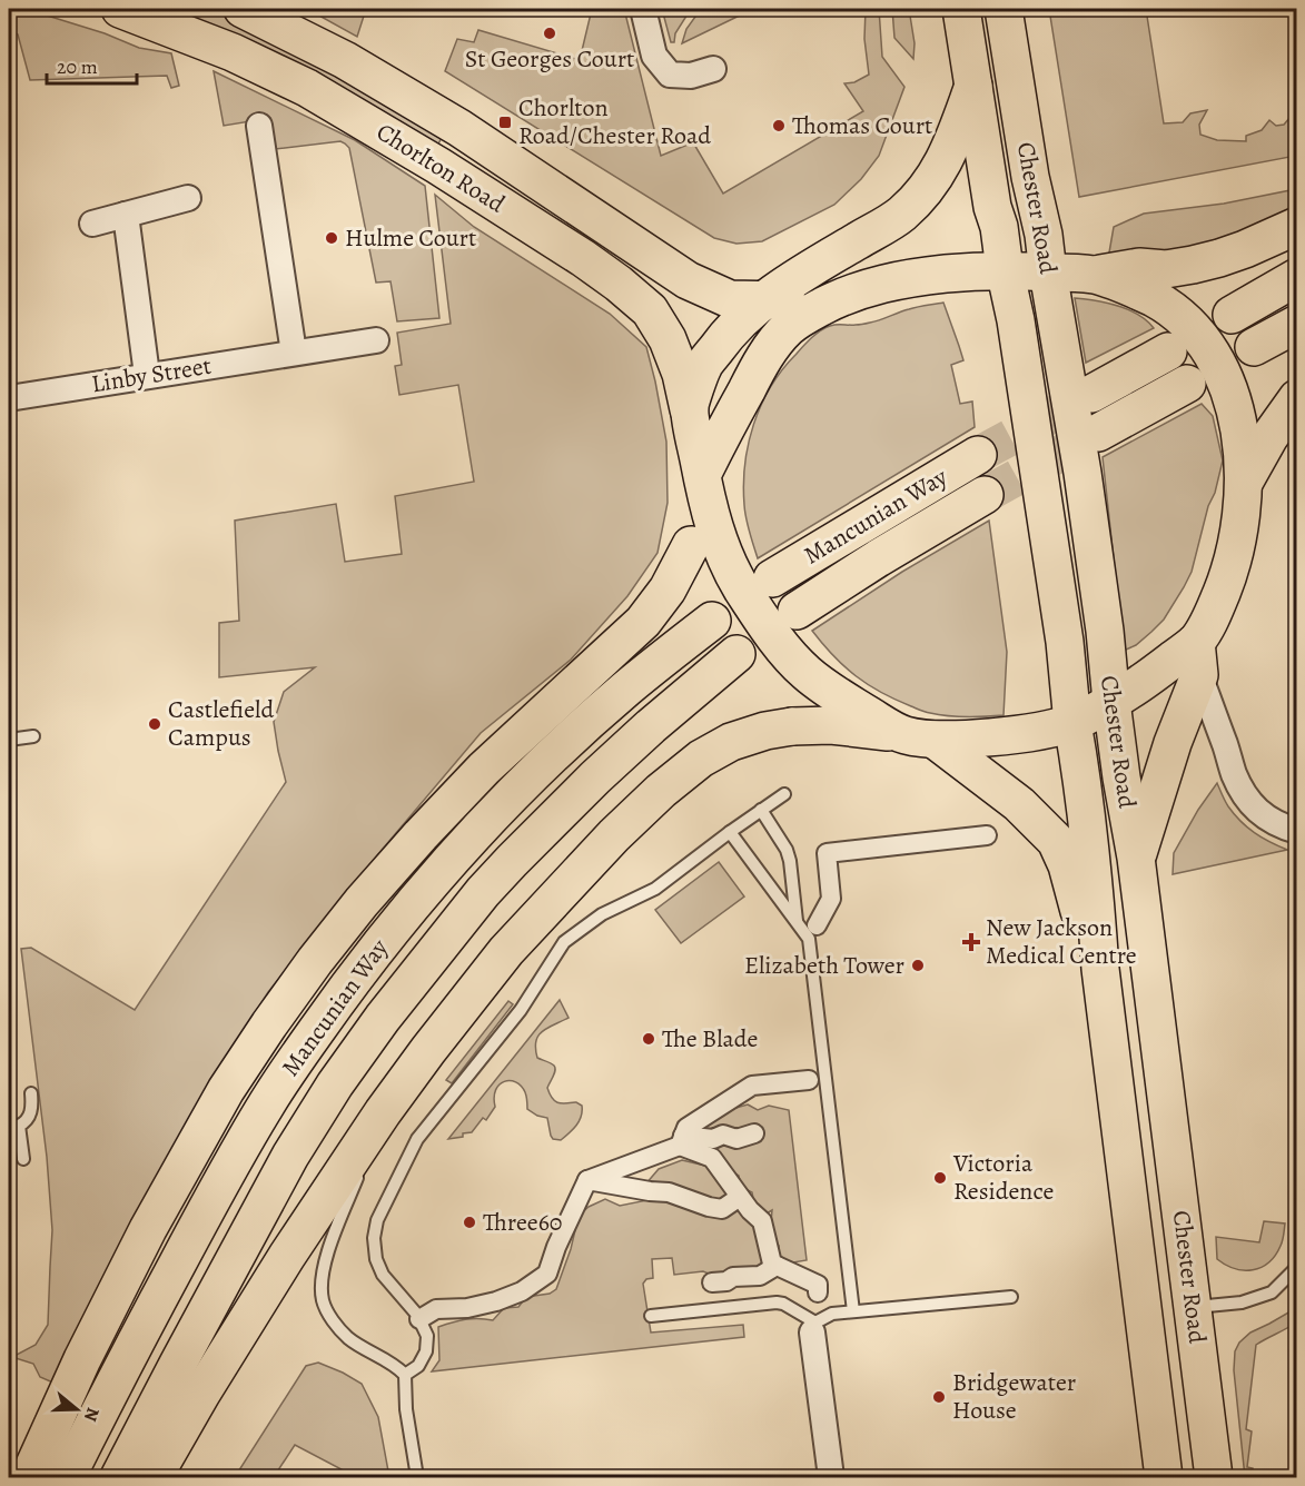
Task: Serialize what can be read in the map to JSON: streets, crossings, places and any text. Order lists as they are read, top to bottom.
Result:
{
  "streets": {
    "main road": ["Chorlton Road", "Chester Road", "Mancunian Way"],
    "street": ["Linby Street"]
  },
  "crossings": [
    ["Chorlton Road", "Chester Road"]
  ],
  "places": {
    "other": [
      "St Georges Court",
      "Thomas Court",
      "Hulme Court",
      "Castlefield Campus",
      "Elizabeth Tower",
      "The Blade",
      "Victoria Residence",
      "Three60",
      "Bridgewater House"
    ],
    "transit": ["Chorlton Road/Chester Road"],
    "health": ["New Jackson Medical Centre"]
  },
  "scale_bar": "20 m",
  "north": "right"
}
